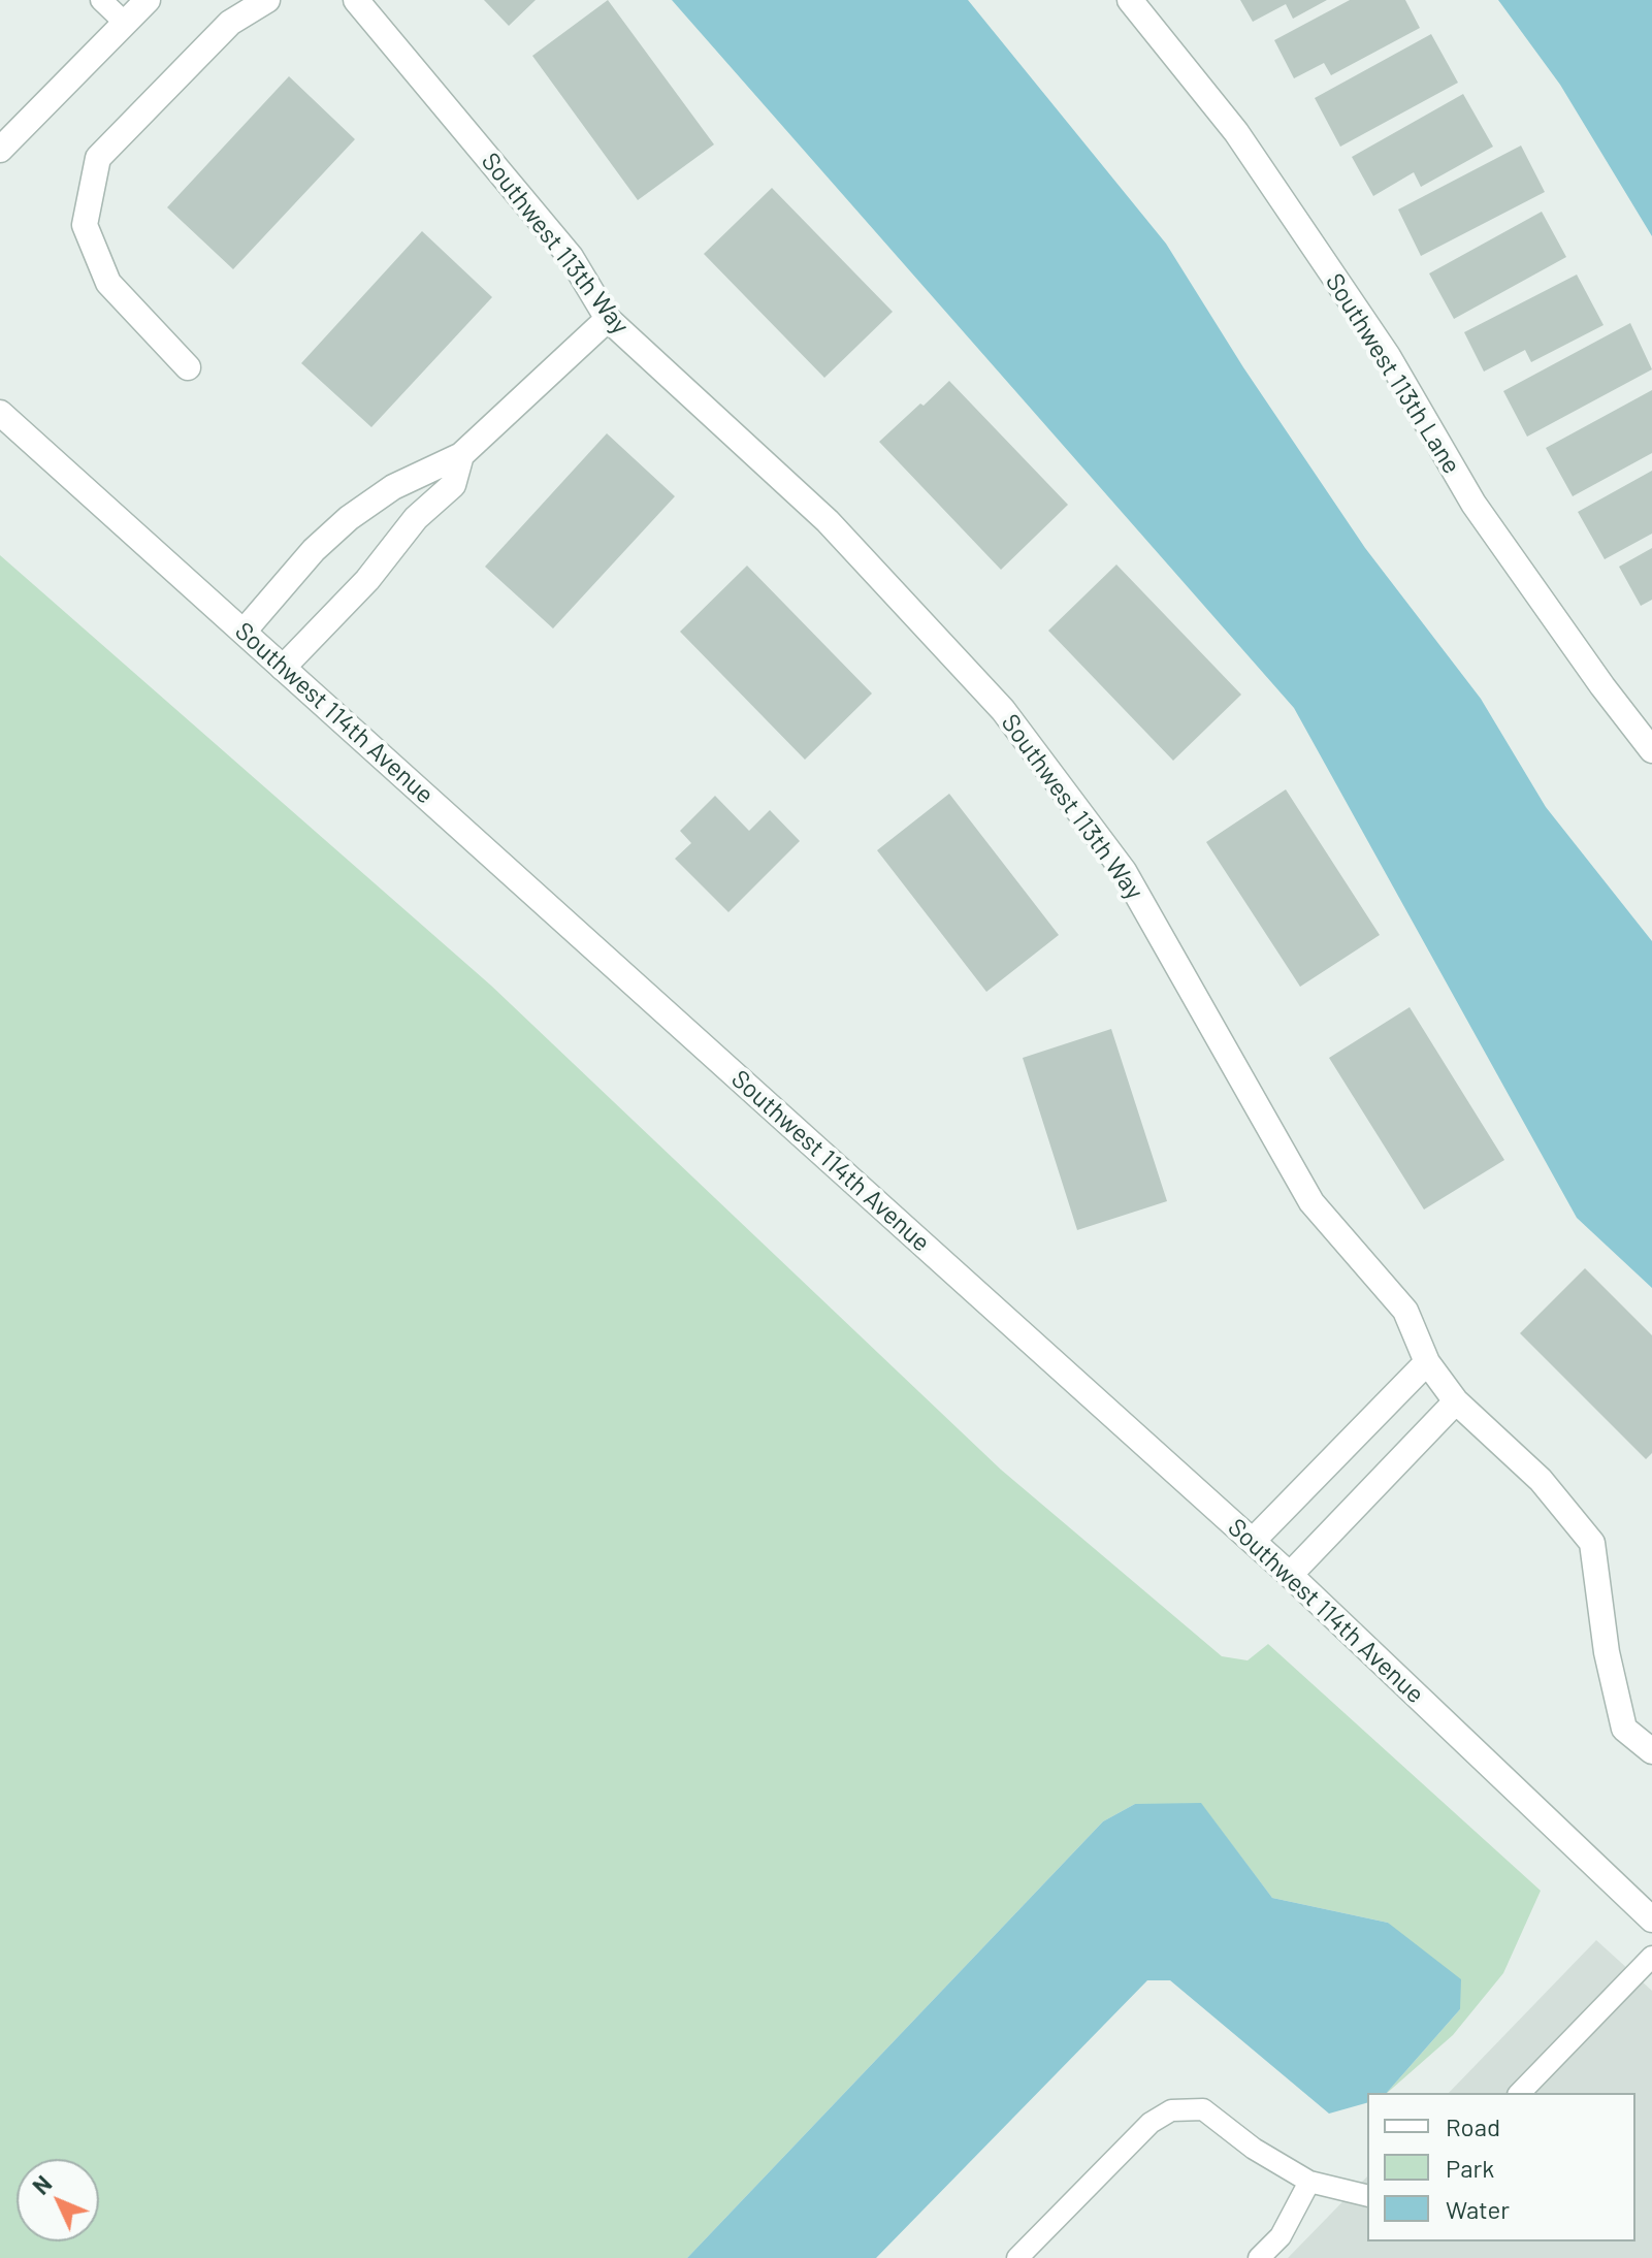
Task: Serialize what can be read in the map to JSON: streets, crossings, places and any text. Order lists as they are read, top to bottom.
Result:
{
  "streets": {
    "street": ["Southwest 113th Way", "Southwest 113th Lane", "Southwest 114th Avenue"]
  },
  "legend": ["Road", "Park", "Water"],
  "north": "top left"
}
